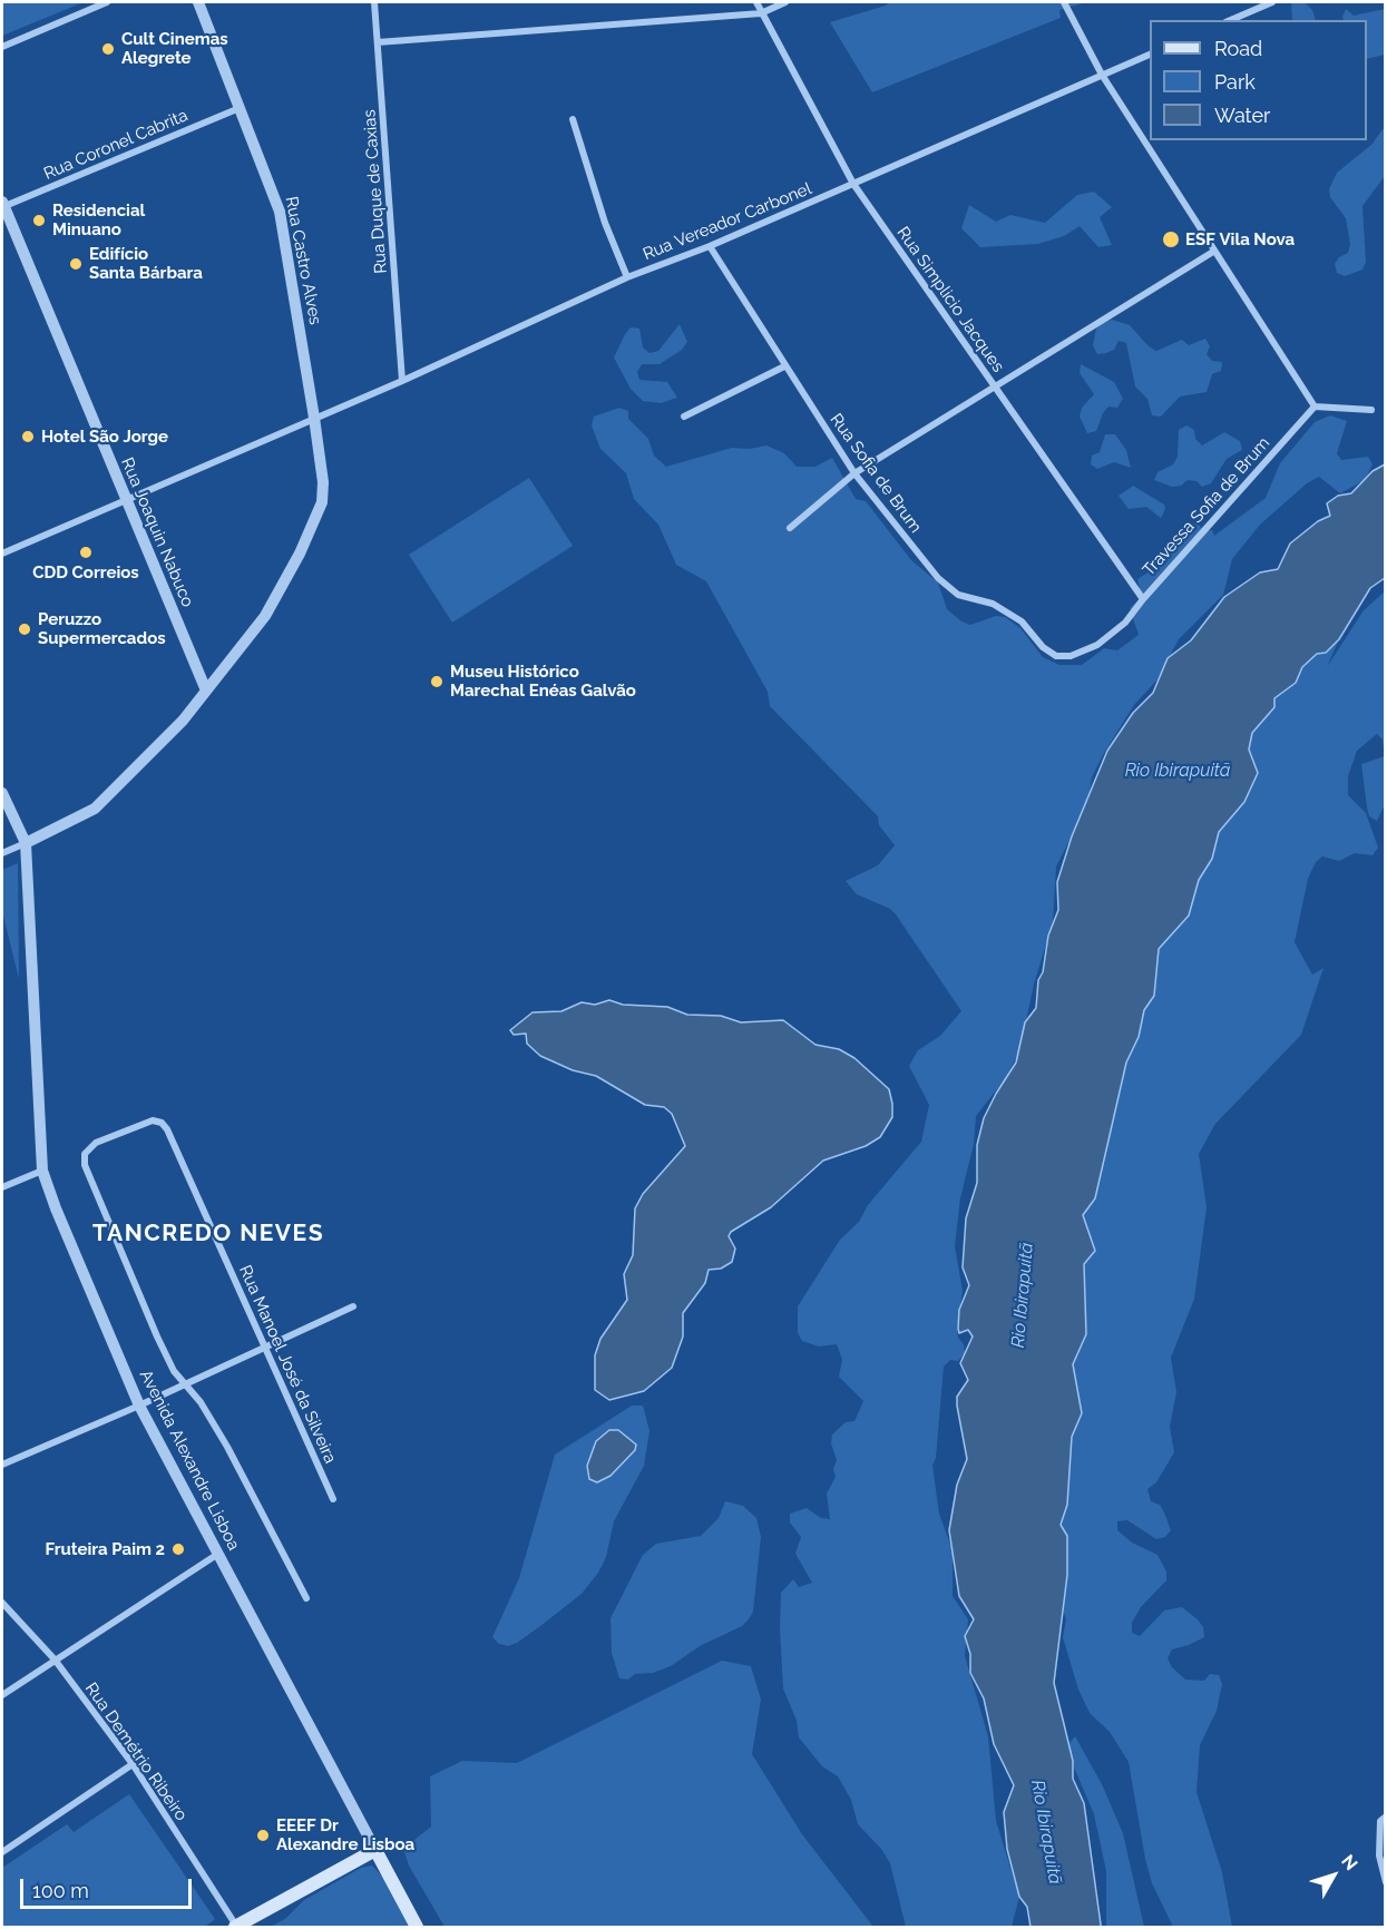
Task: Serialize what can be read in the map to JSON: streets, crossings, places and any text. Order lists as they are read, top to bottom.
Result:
{
  "streets": {
    "main road": ["Avenida Alexandre Lisboa"],
    "street": [
      "Rua Coronel Cabrita",
      "Rua Duque de Caxias",
      "Rua Vereador Carbonel",
      "Rua Castro Alves",
      "Rua Simplicio Jacques",
      "Rua Sofia de Brum",
      "Travessa Sofia de Brum",
      "Rua Joaquin Nabuco",
      "Rua Manoel José da Silveira",
      "Rua Demétrio Ribeiro"
    ]
  },
  "crossings": [
    ["Rua Coronel Cabrita", "Rua Castro Alves"],
    ["Rua Coronel Cabrita", "Rua Joaquin Nabuco"],
    ["Rua Duque de Caxias", "Rua Vereador Carbonel"],
    ["Rua Vereador Carbonel", "Rua Castro Alves"],
    ["Rua Vereador Carbonel", "Rua Simplicio Jacques"],
    ["Rua Vereador Carbonel", "Rua Sofia de Brum"],
    ["Rua Vereador Carbonel", "Rua Joaquin Nabuco"],
    ["Rua Simplicio Jacques", "Travessa Sofia de Brum"],
    ["Rua Sofia de Brum", "Travessa Sofia de Brum"]
  ],
  "districts": ["TANCREDO NEVES"],
  "water": ["Rio Ibirapuitã"],
  "places": [
    "Cult Cinemas Alegrete",
    "Residencial Minuano",
    "ESF Vila Nova",
    "Edifício Santa Bárbara",
    "Hotel São Jorge",
    "CDD Correios",
    "Peruzzo Supermercados",
    "Museu Histórico Marechal Enéas Galvão",
    "Fruteira Paim 2",
    "EEEF Dr Alexandre Lisboa"
  ],
  "legend": ["Road", "Park", "Water"],
  "scale_bar": "100 m",
  "north": "top right"
}
